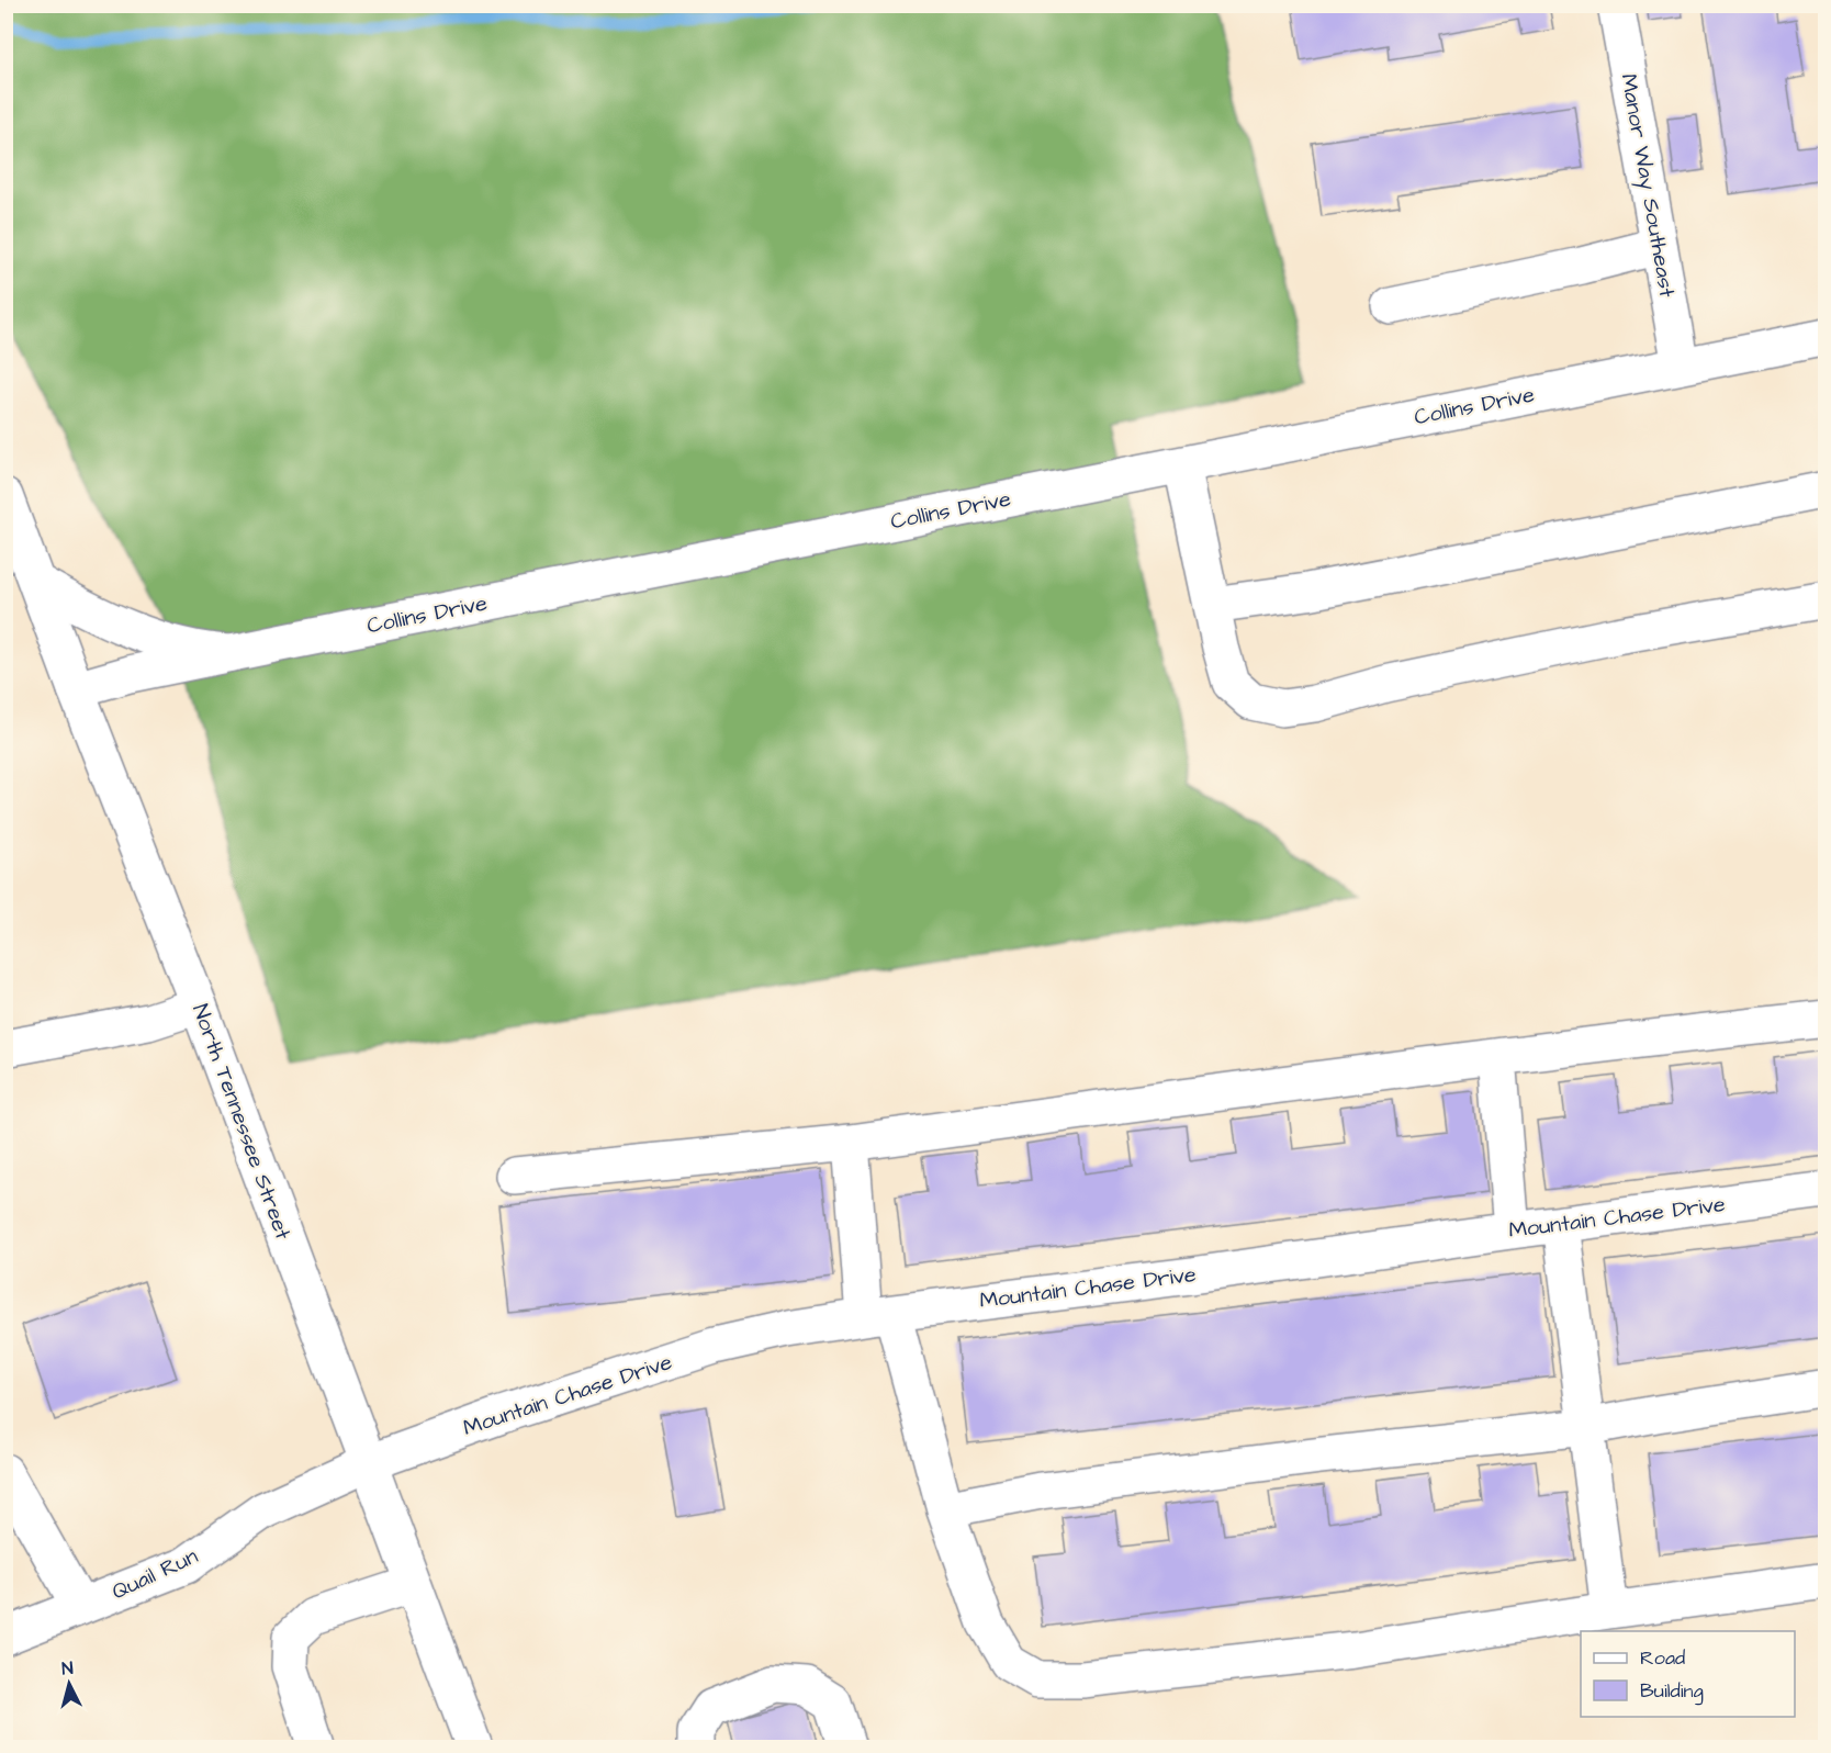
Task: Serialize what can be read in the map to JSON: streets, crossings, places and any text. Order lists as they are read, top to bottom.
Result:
{
  "streets": {
    "street": [
      "Manor Way Southeast",
      "Collins Drive",
      "North Tennessee Street",
      "Mountain Chase Drive",
      "Quail Run"
    ]
  },
  "crossings": [
    ["Manor Way Southeast", "Collins Drive"],
    ["Collins Drive", "North Tennessee Street"],
    ["North Tennessee Street", "Mountain Chase Drive"],
    ["North Tennessee Street", "Quail Run"],
    ["Mountain Chase Drive", "Quail Run"]
  ],
  "legend": ["Road", "Building"],
  "north": "top"
}
